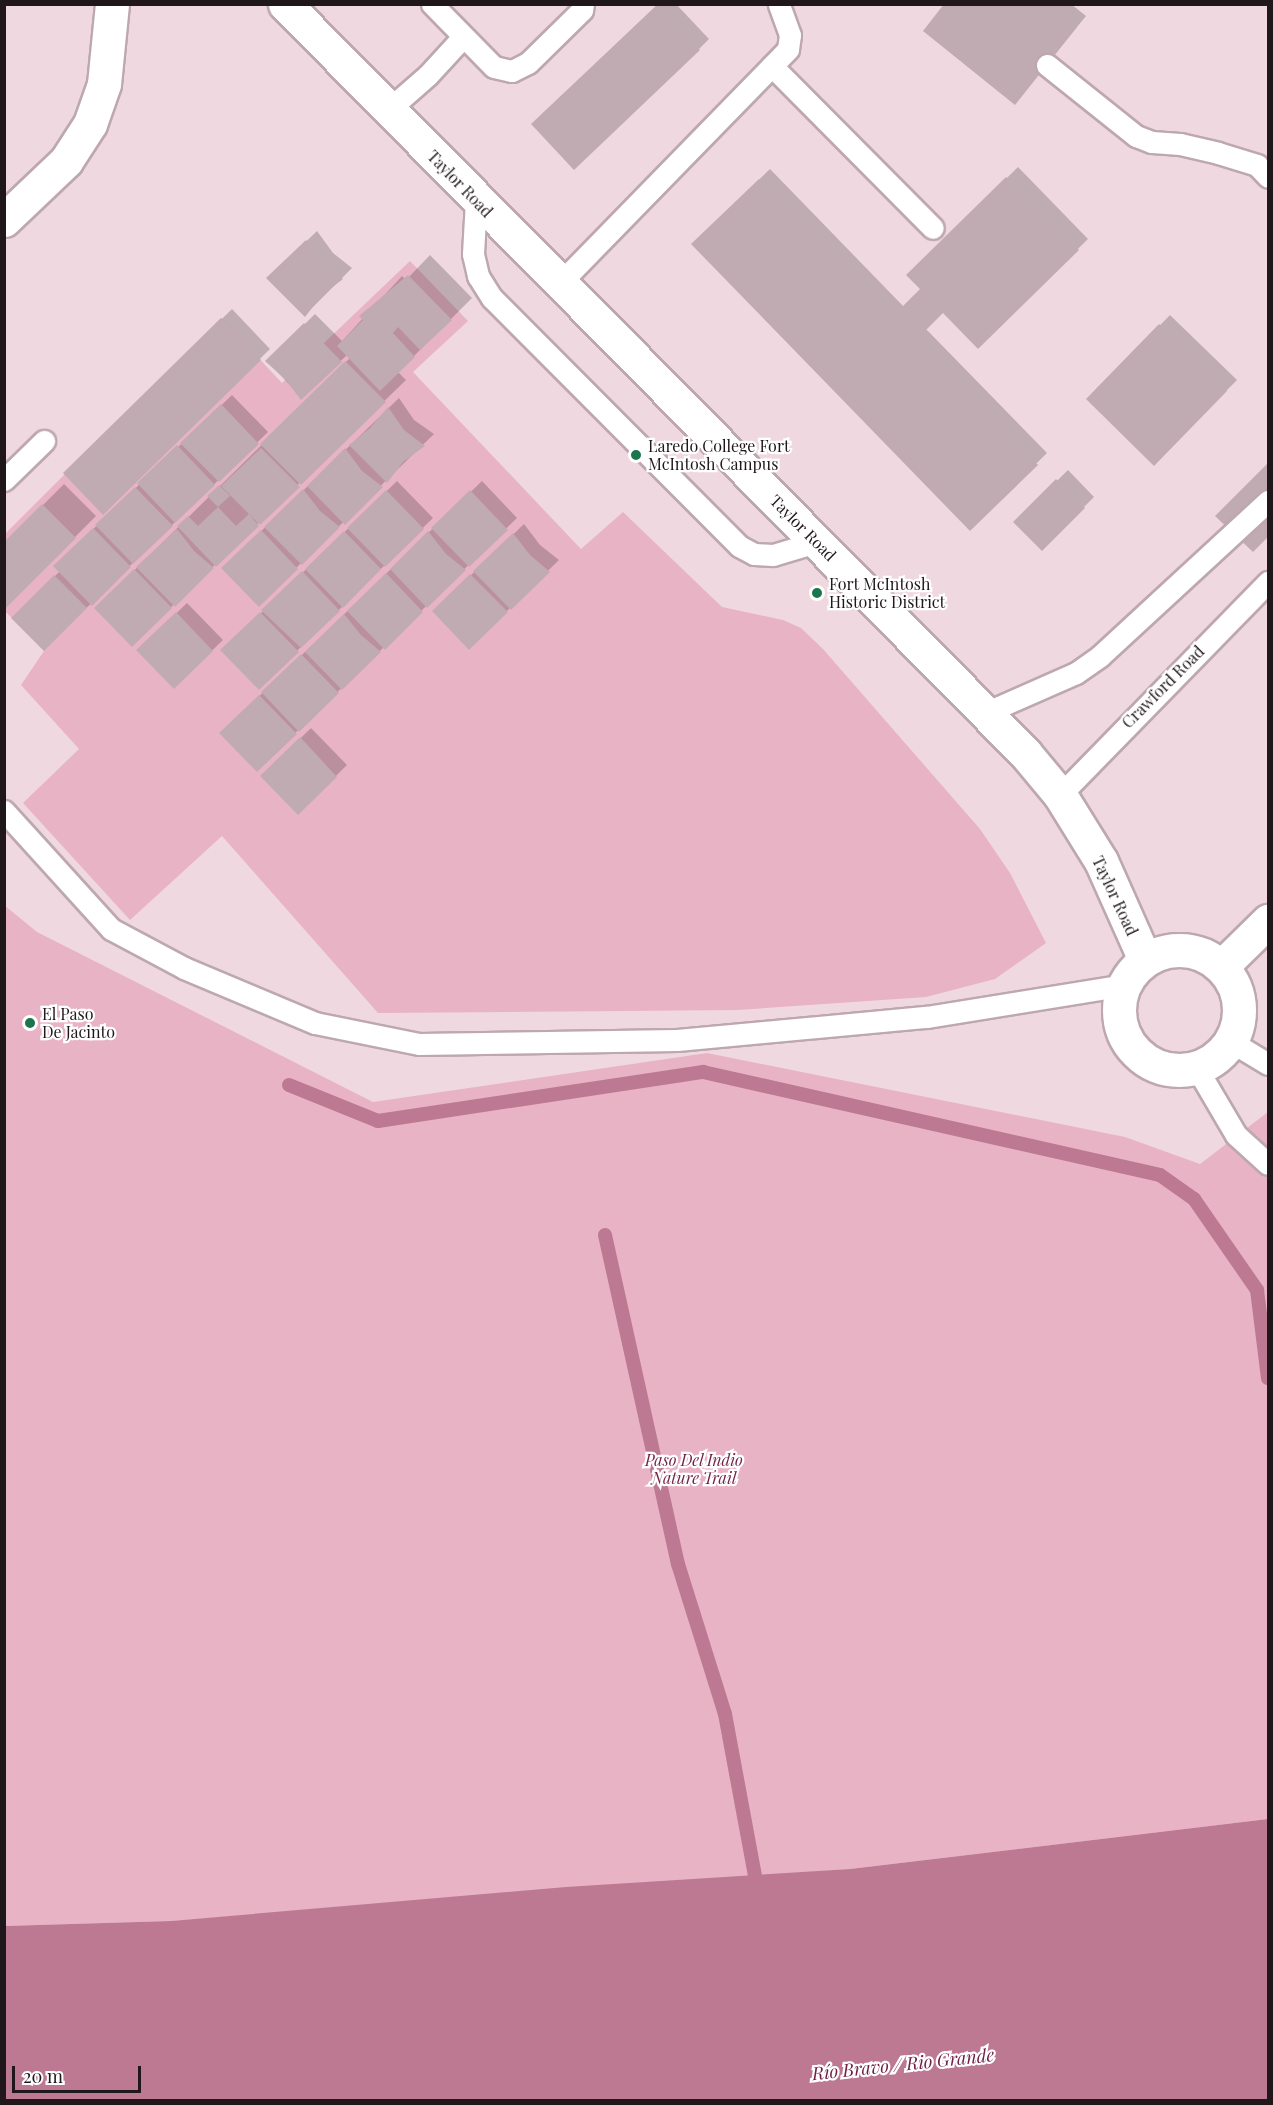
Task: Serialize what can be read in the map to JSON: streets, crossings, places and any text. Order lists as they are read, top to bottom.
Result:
{
  "streets": {
    "street": ["Taylor Road"],
    "lane": ["Crawford Road"]
  },
  "crossings": [
    ["Taylor Road", "Crawford Road"]
  ],
  "water": ["Río Bravo / Rio Grande"],
  "parks": ["Paso Del Indio Nature Trail"],
  "places": ["Laredo College Fort McIntosh Campus", "Fort McIntosh Historic District", "El Paso De Jacinto"],
  "scale_bar": "20 m"
}
